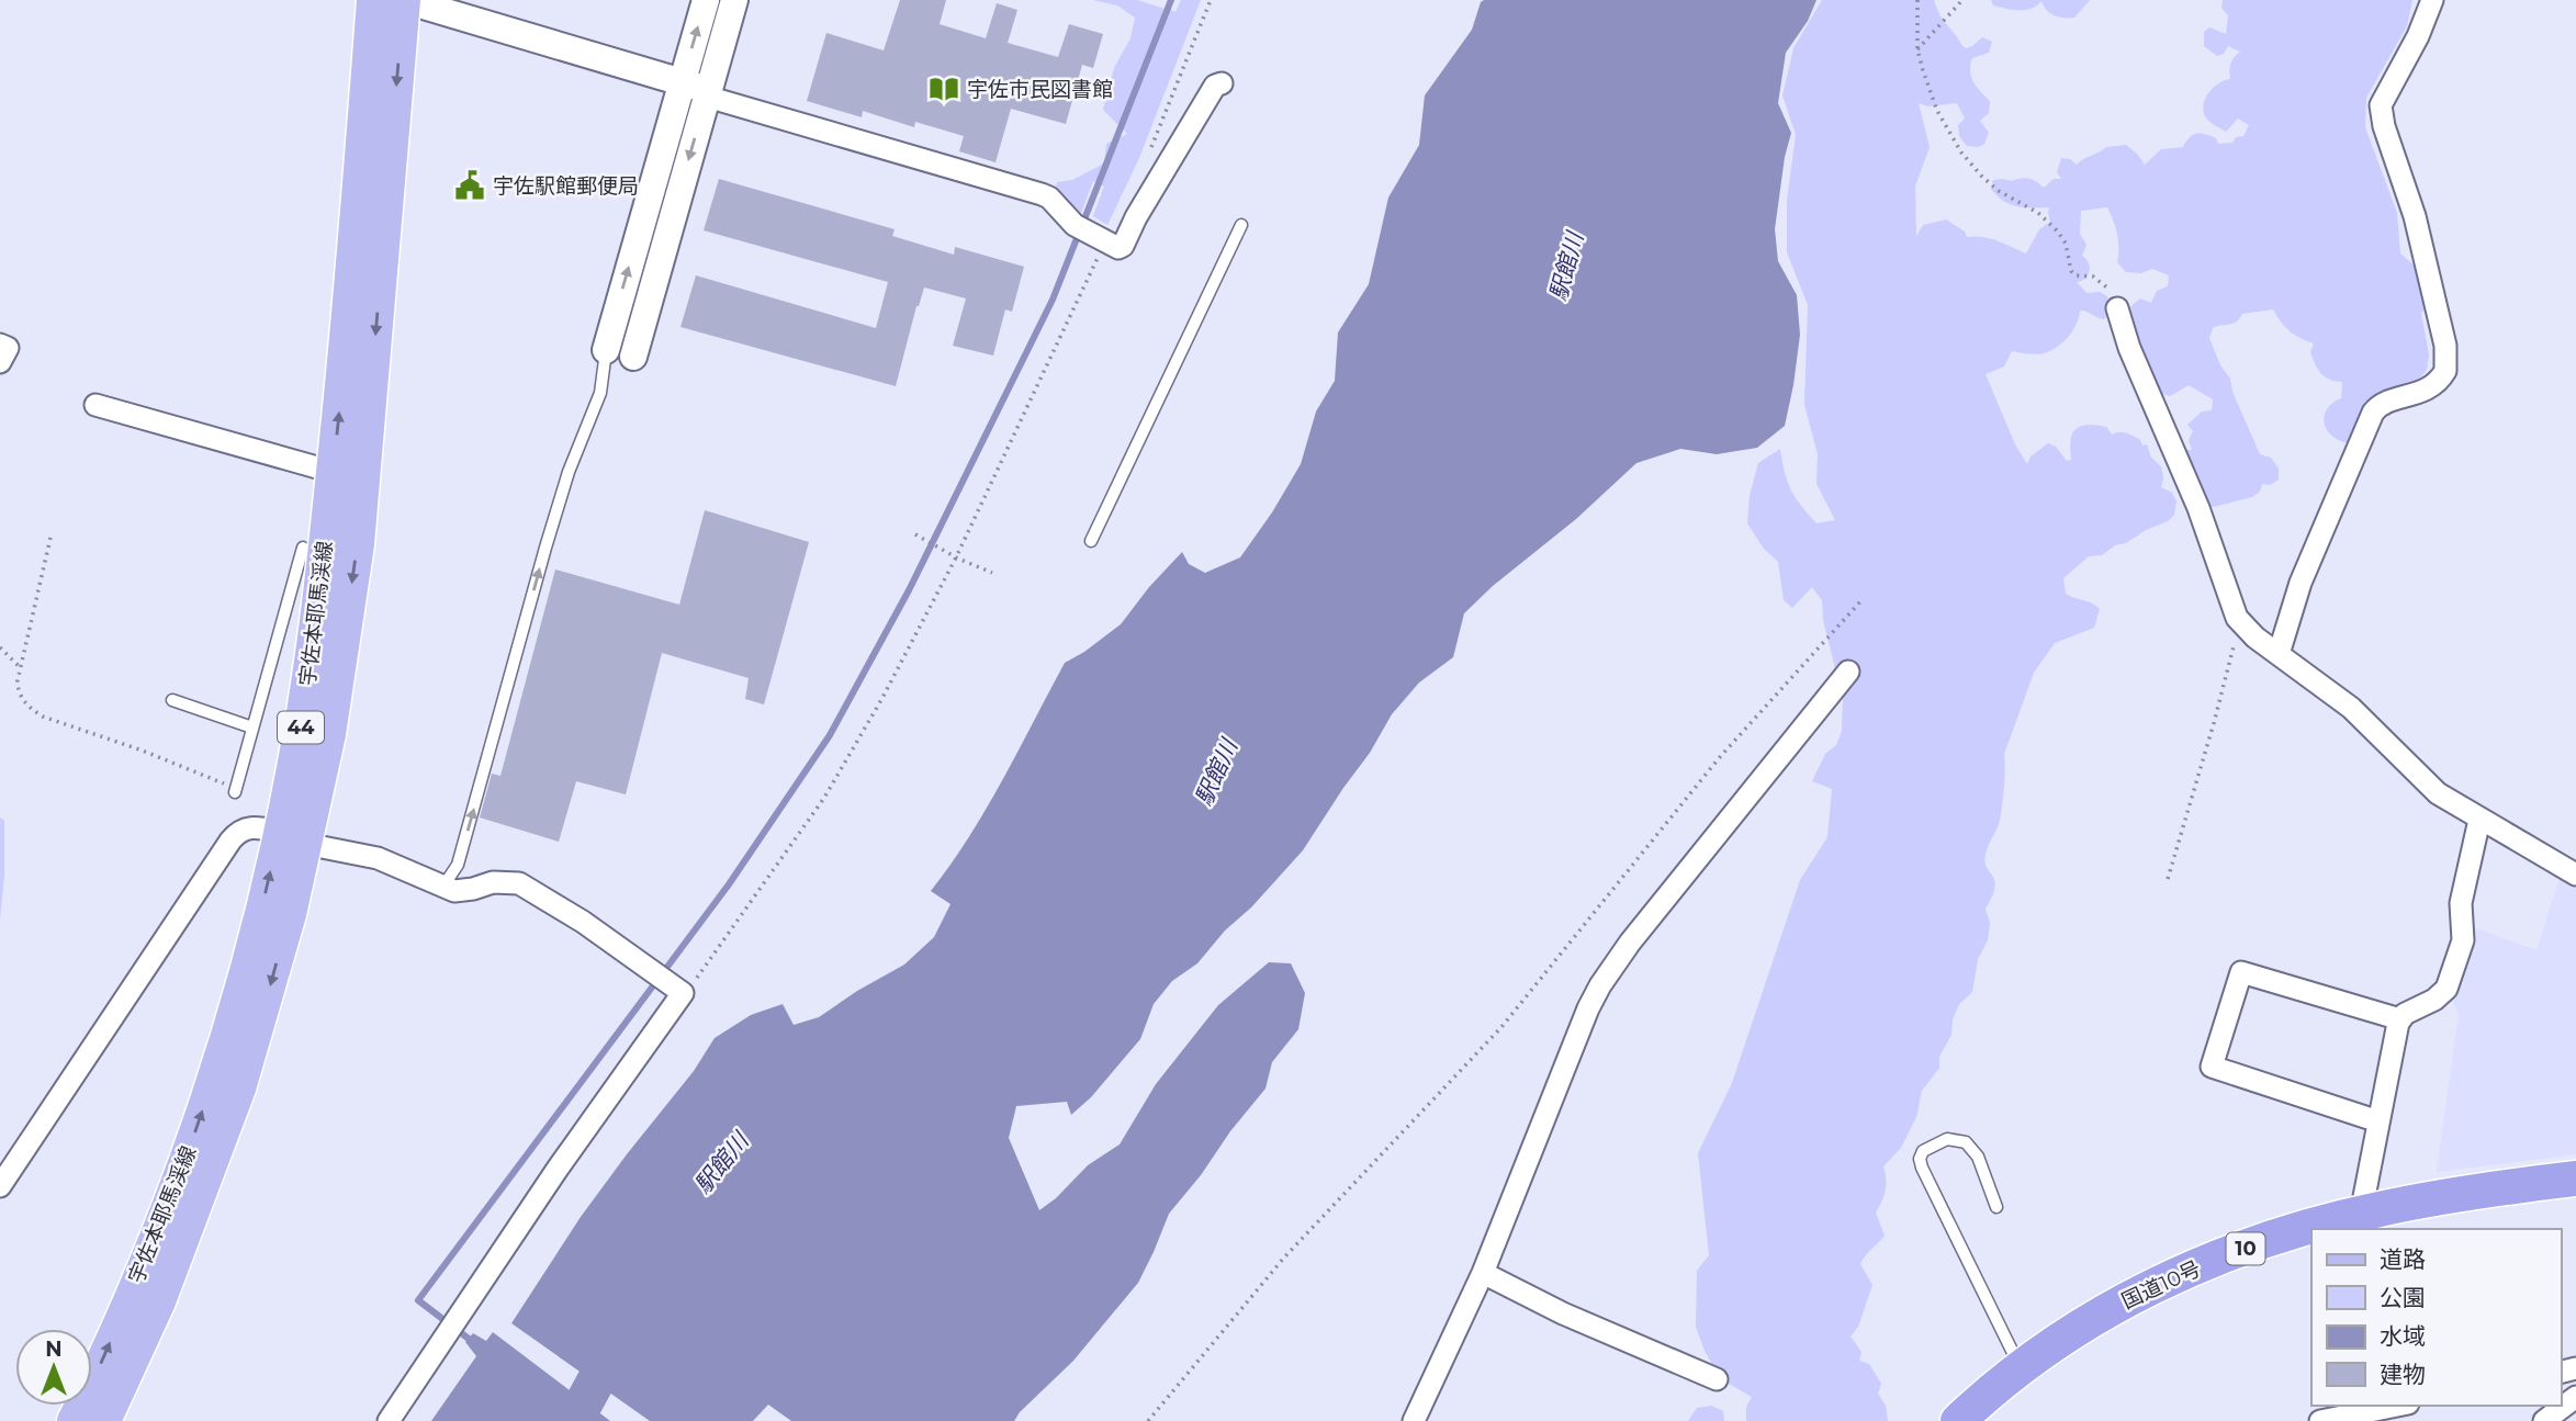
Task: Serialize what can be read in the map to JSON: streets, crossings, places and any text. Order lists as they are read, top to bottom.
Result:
{
  "streets": {
    "highway": ["10", "国道10号"],
    "main road": ["宇佐本耶馬渓線", "44"]
  },
  "water": ["駅館川"],
  "places": {
    "library": ["宇佐市民図書館"],
    "public building": ["宇佐駅館郵便局"]
  },
  "legend": [
    "道路",
    "公園",
    "水域",
    "建物"
  ],
  "north": "top"
}
